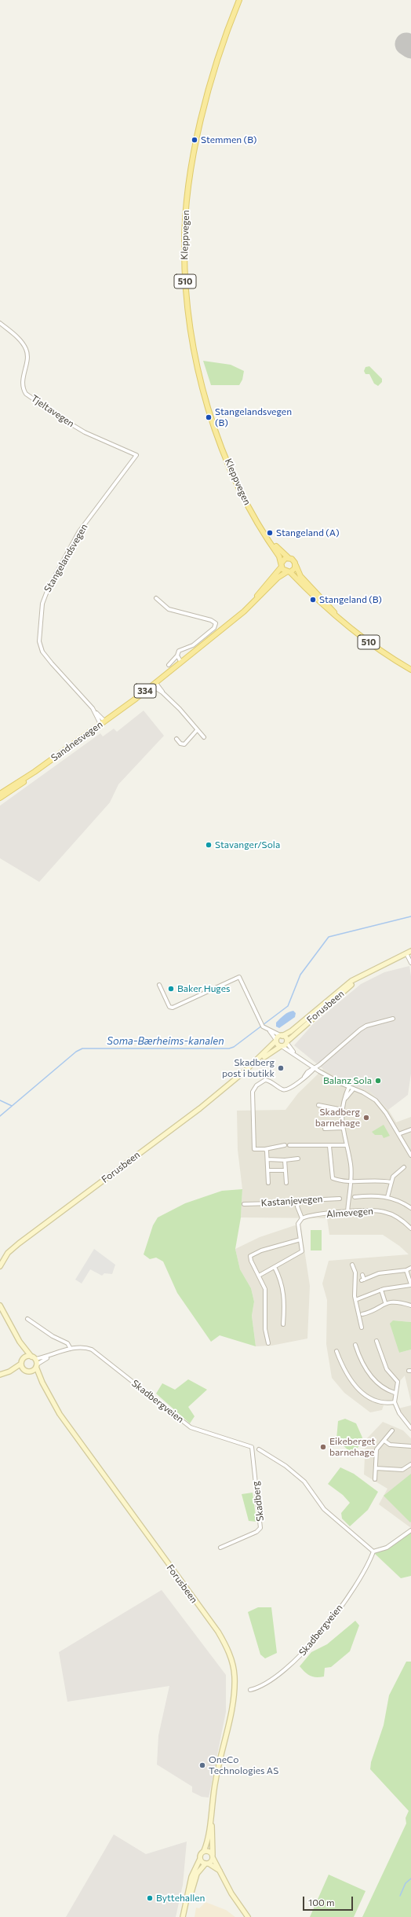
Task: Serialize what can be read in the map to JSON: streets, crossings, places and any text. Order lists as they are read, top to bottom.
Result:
{
  "streets": {
    "main road": [
      "Kleppvegen",
      "510",
      "334",
      "Sandnesvegen",
      "Forusbeen"
    ],
    "street": [
      "Tjeltavegen",
      "Stangelandsvegen",
      "Kastanjevegen",
      "Almevegen",
      "Skadbergveien",
      "Skadberg"
    ]
  },
  "crossings": [
    ["Kleppvegen", "Sandnesvegen"],
    ["Tjeltavegen", "Stangelandsvegen"],
    ["Stangelandsvegen", "Sandnesvegen"],
    ["334", "Sandnesvegen"],
    ["Forusbeen", "Skadbergveien"],
    ["Skadbergveien", "Skadberg"]
  ],
  "water": ["Soma-Bærheims-kanalen"],
  "places": [
    "Stemmen (B)",
    "Stangelandsvegen (B)",
    "Stangeland (A)",
    "Stangeland (B)",
    "Stavanger/Sola",
    "Baker Huges",
    "Skadberg post i butikk",
    "Balanz Sola",
    "Skadberg barnehage",
    "Eikeberget barnehage",
    "OneCo Technologies AS",
    "Byttehallen"
  ],
  "scale_bar": "100 m"
}
